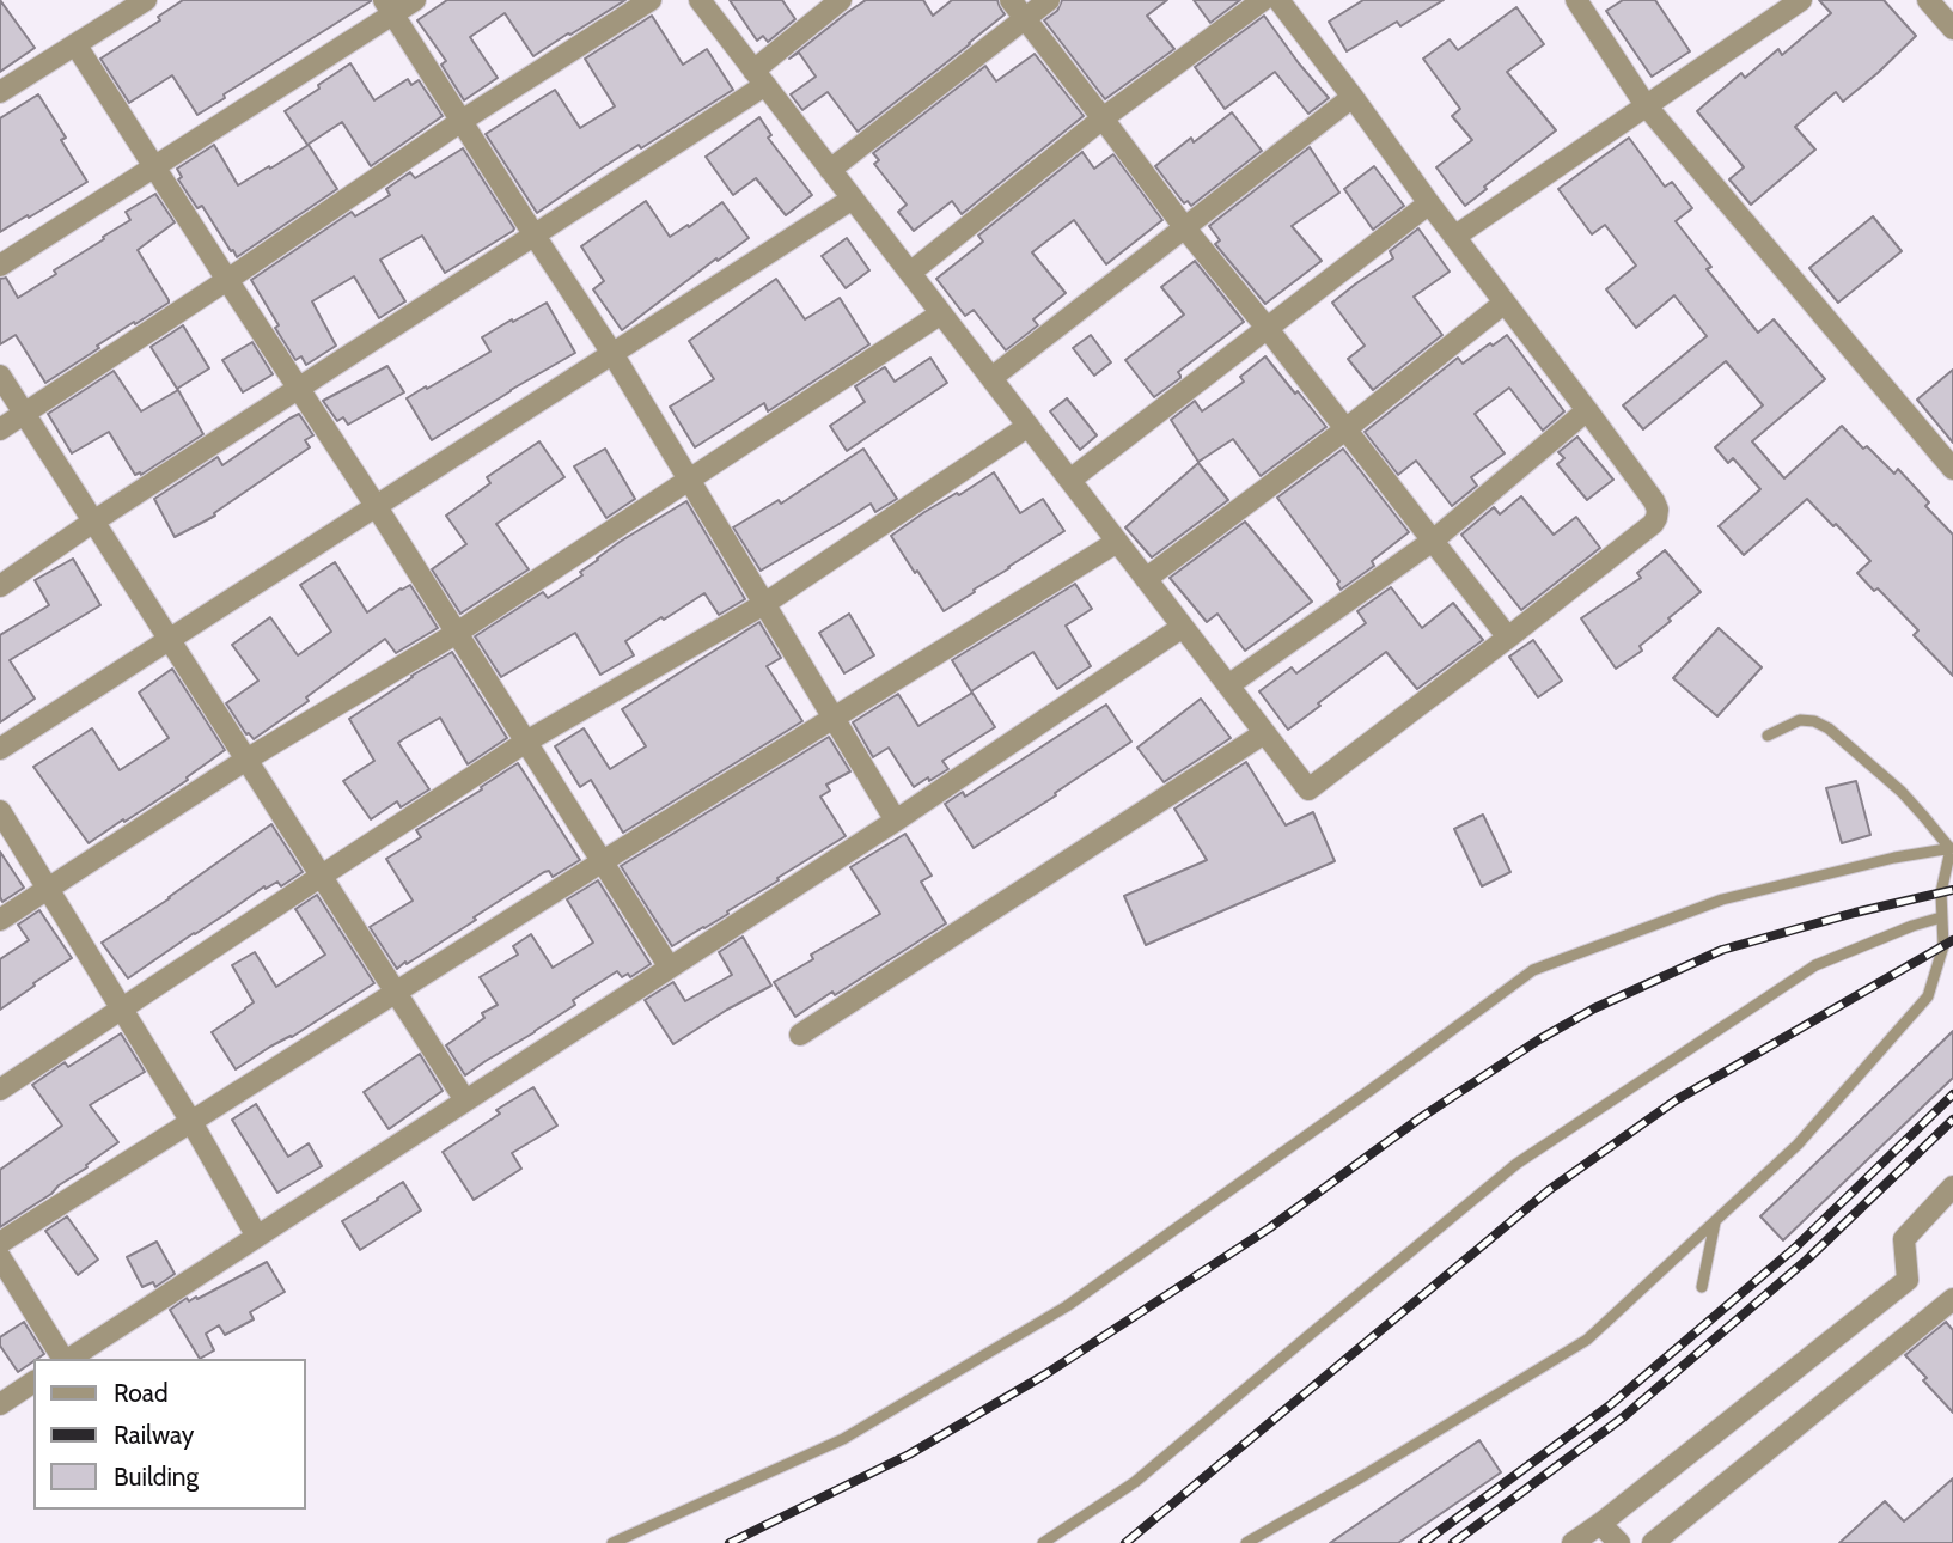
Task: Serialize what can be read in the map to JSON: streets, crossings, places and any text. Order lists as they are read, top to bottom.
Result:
{
  "legend": ["Road", "Railway", "Building"]
}
